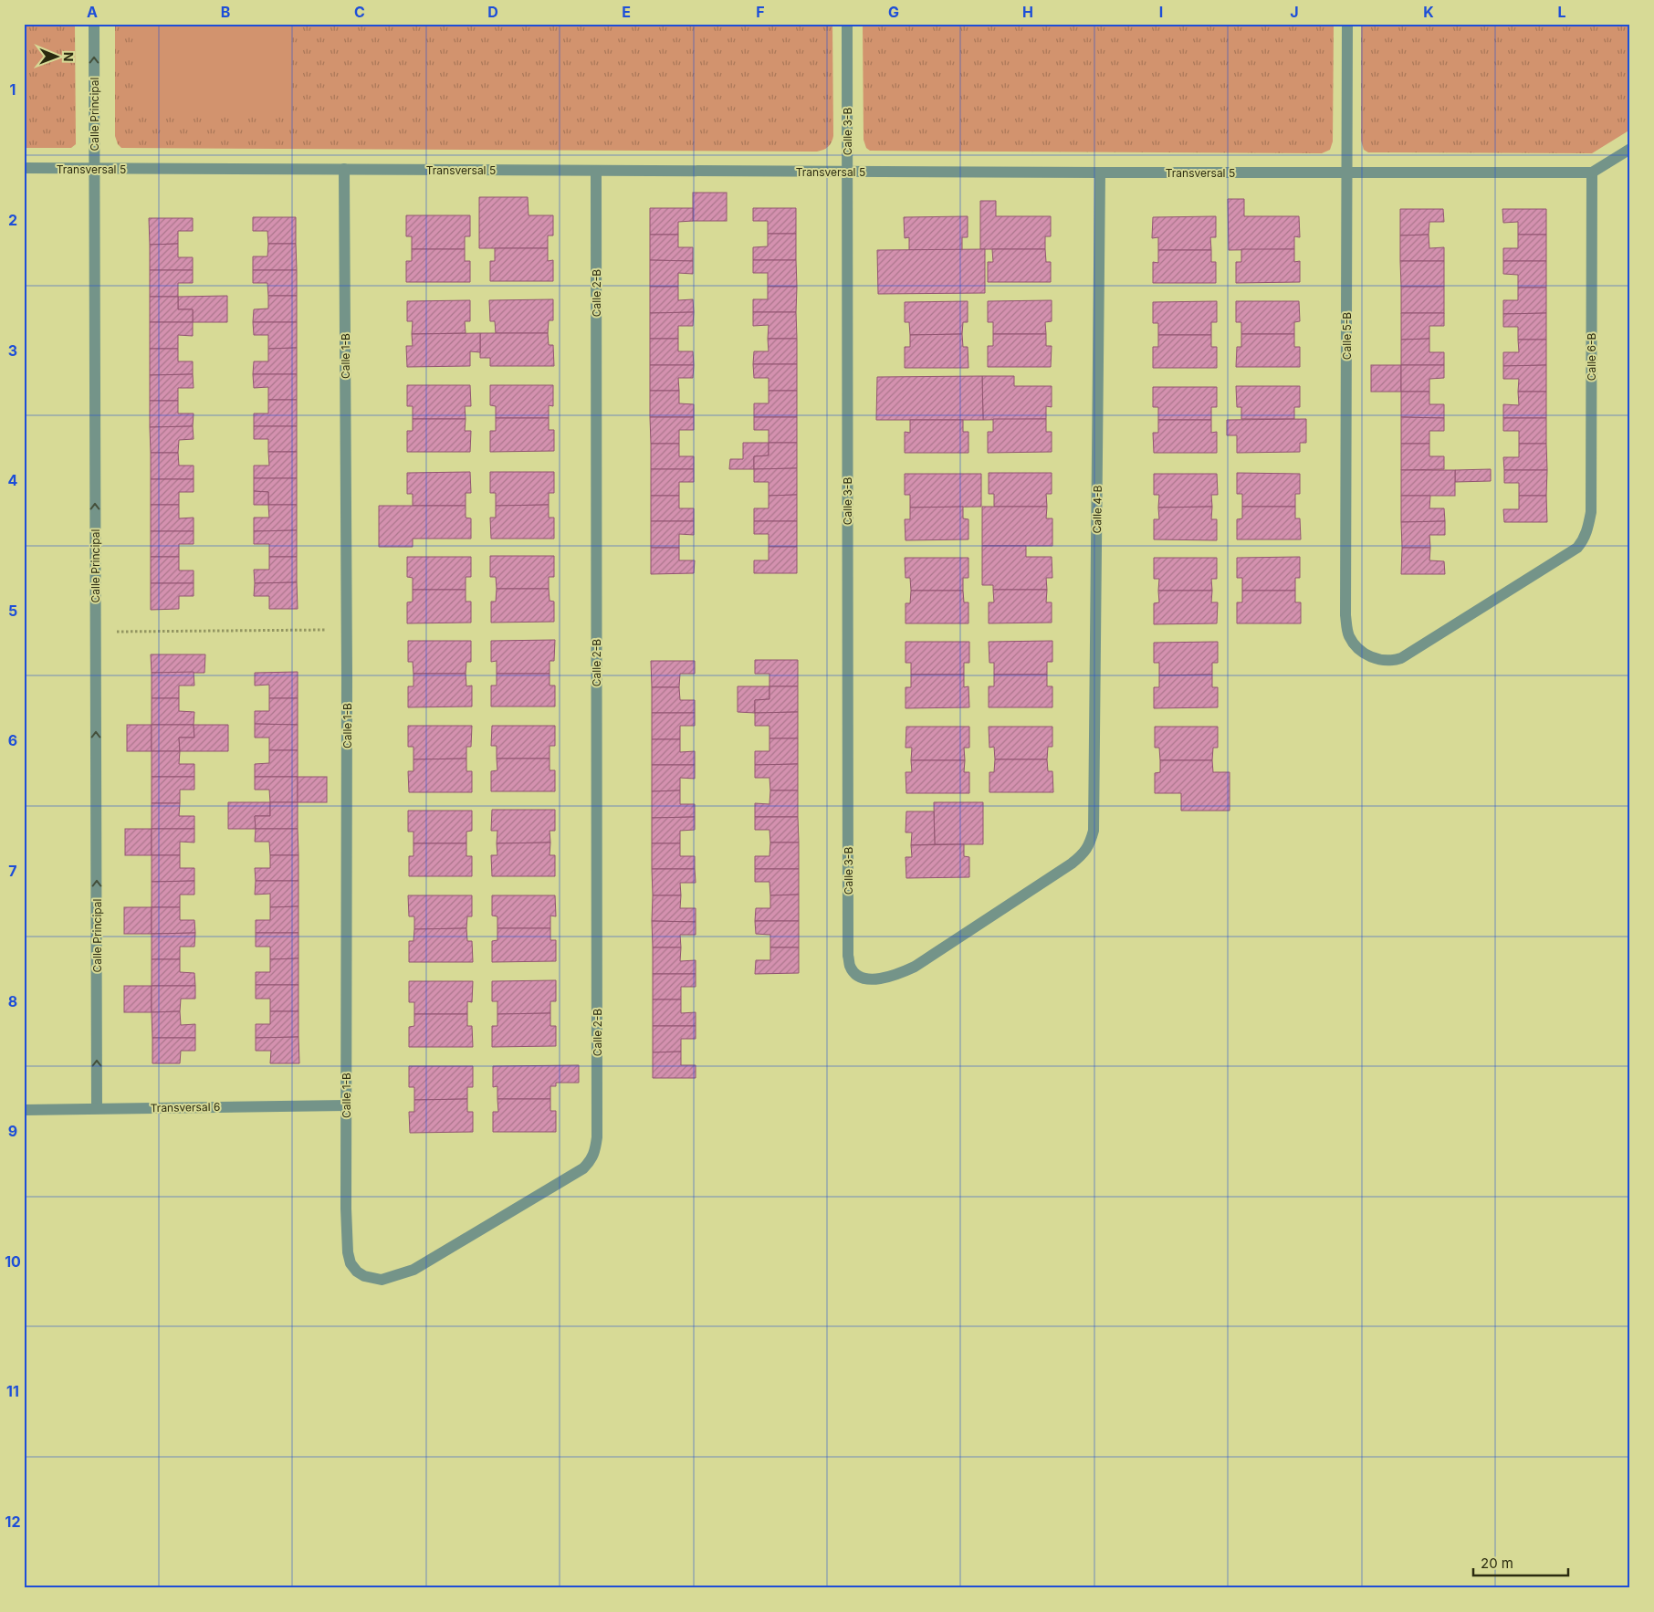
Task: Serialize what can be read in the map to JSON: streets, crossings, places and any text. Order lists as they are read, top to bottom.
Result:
{
  "streets": {
    "street": [
      "Calle Principal",
      "Calle 3-B",
      "Transversal 5",
      "Calle 2-B",
      "Calle 5-B",
      "Calle 1-B",
      "Calle 6-B",
      "Calle 4-B",
      "Transversal 6"
    ]
  },
  "crossings": [
    ["Calle Principal", "Transversal 5"],
    ["Calle Principal", "Transversal 6"],
    ["Calle 3-B", "Transversal 5"],
    ["Calle 3-B", "Calle 4-B"],
    ["Transversal 5", "Calle 2-B"],
    ["Transversal 5", "Calle 5-B"],
    ["Transversal 5", "Calle 1-B"],
    ["Transversal 5", "Calle 6-B"],
    ["Transversal 5", "Calle 4-B"],
    ["Calle 2-B", "Calle 1-B"],
    ["Calle 5-B", "Calle 6-B"],
    ["Calle 1-B", "Transversal 6"]
  ],
  "one_way": ["Calle Principal"],
  "scale_bar": "20 m",
  "north": "right",
  "grid": {
    "columns": [
      "A",
      "B",
      "C",
      "D",
      "E",
      "F",
      "G",
      "H",
      "I",
      "J",
      "K",
      "L"
    ],
    "rows": [
      "1",
      "2",
      "3",
      "4",
      "5",
      "6",
      "7",
      "8",
      "9",
      "10",
      "11",
      "12"
    ]
  }
}
